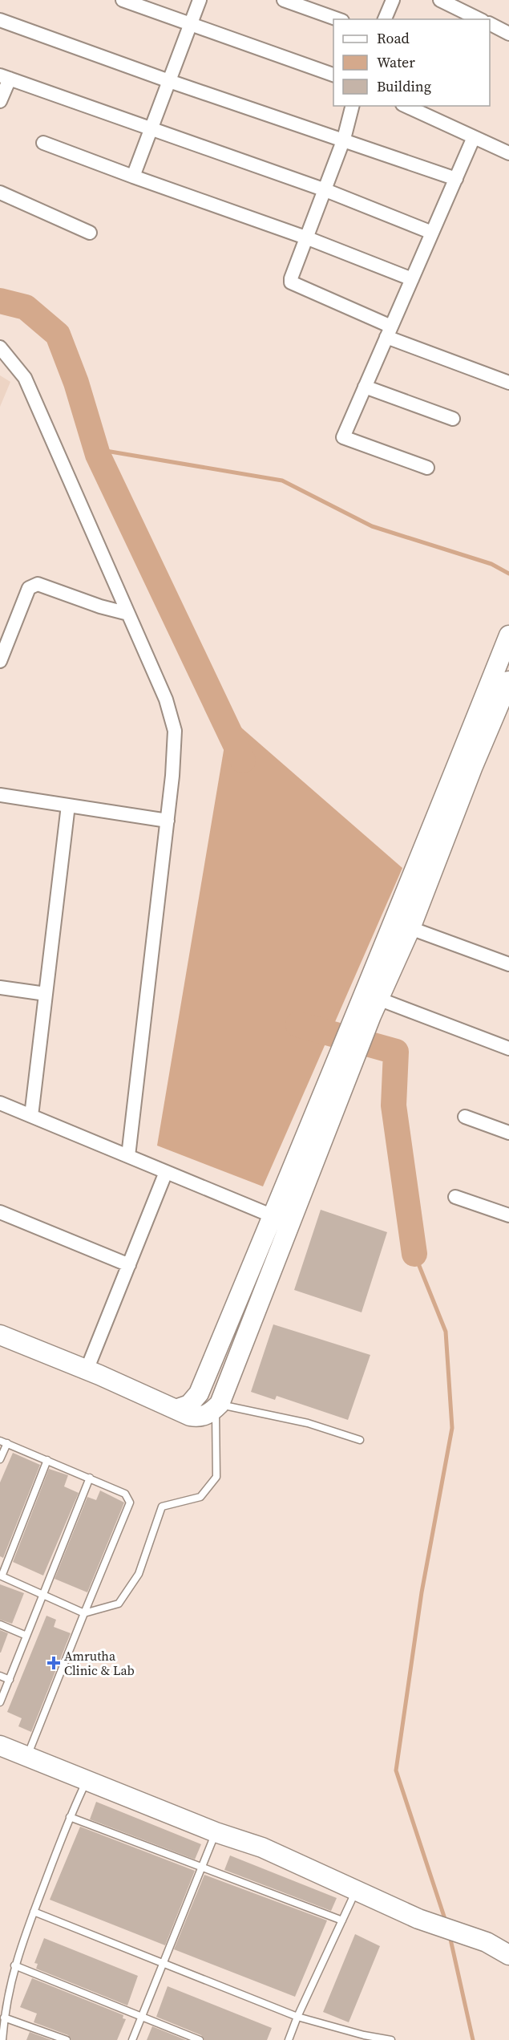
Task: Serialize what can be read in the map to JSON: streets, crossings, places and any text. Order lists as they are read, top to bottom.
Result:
{
  "places": {
    "health": ["Amrutha Clinic & Lab"]
  },
  "legend": ["Road", "Water", "Building"]
}
